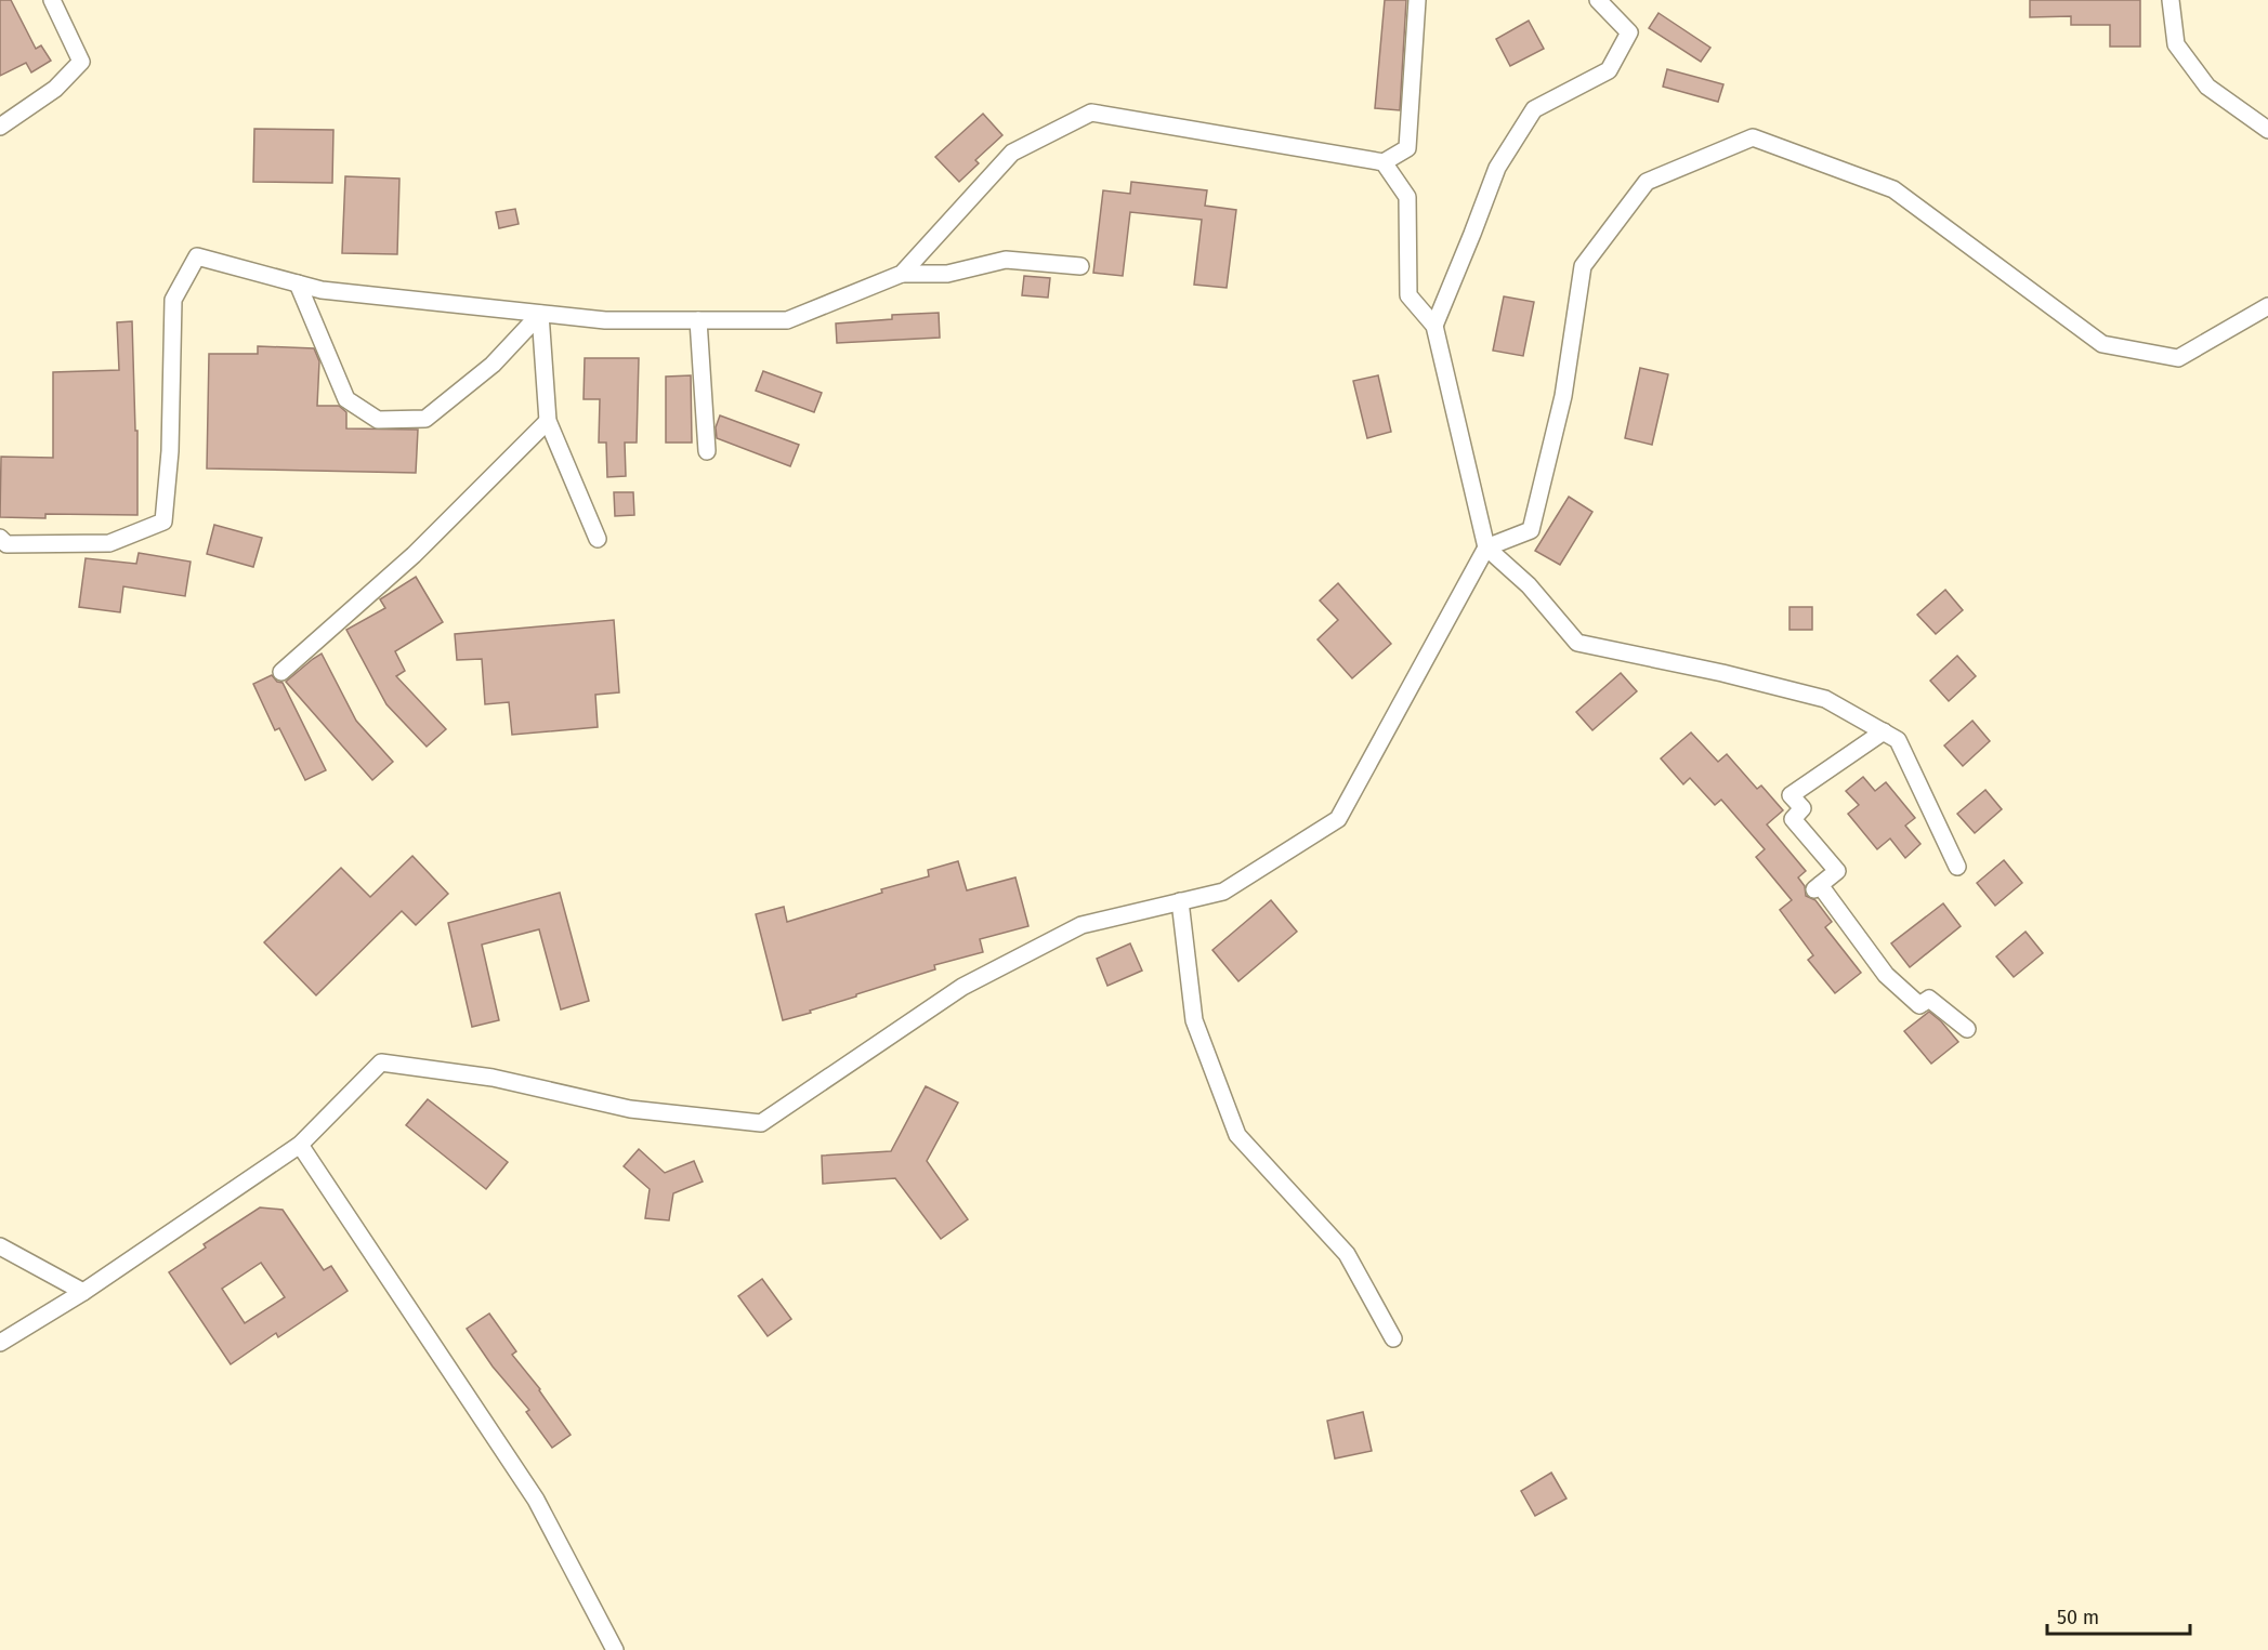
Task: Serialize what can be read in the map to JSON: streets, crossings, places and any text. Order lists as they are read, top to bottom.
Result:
{
  "scale_bar": "50 m"
}
